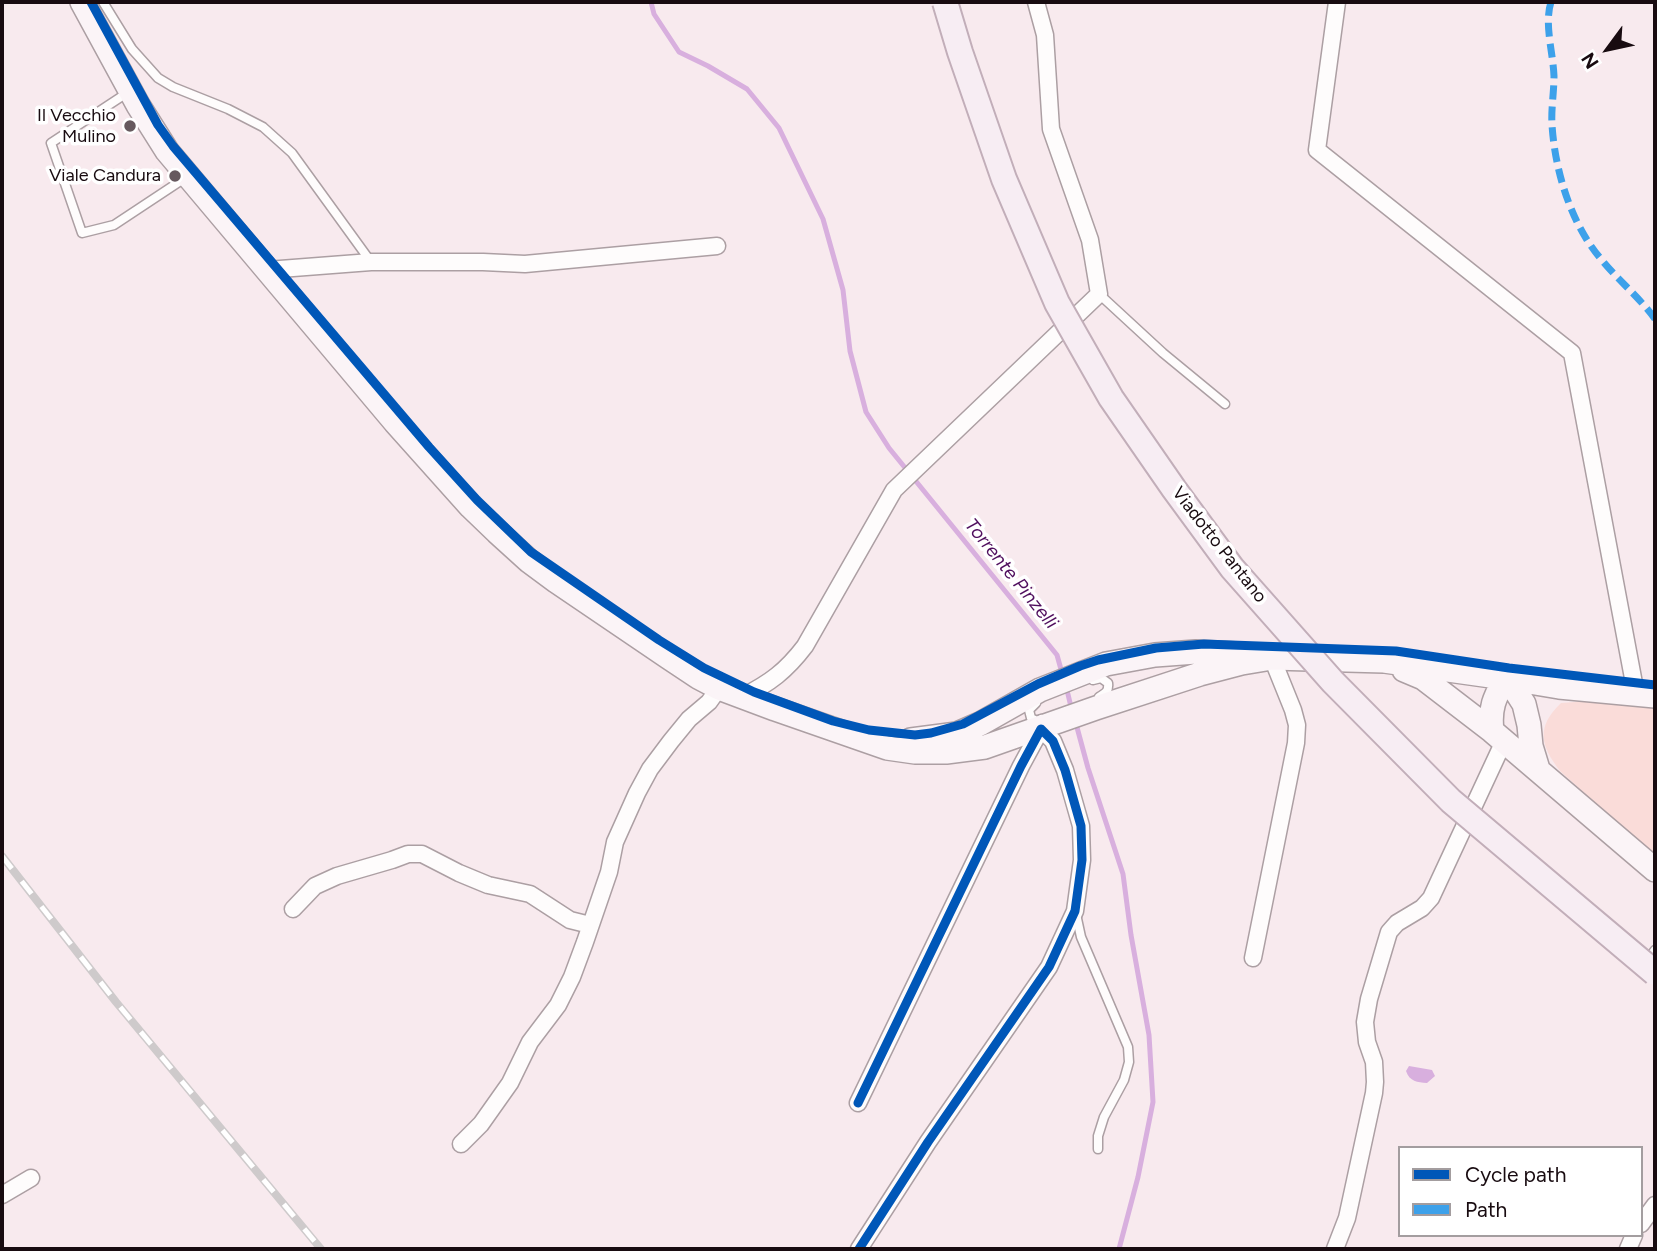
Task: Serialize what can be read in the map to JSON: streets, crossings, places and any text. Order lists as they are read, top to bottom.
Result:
{
  "streets": {
    "main road": ["Viadotto Pantano"]
  },
  "water": ["Torrente Pinzelli"],
  "places": ["Il Vecchio Mulino", "Viale Candura"],
  "legend": ["Cycle path", "Path"],
  "north": "bottom left"
}
